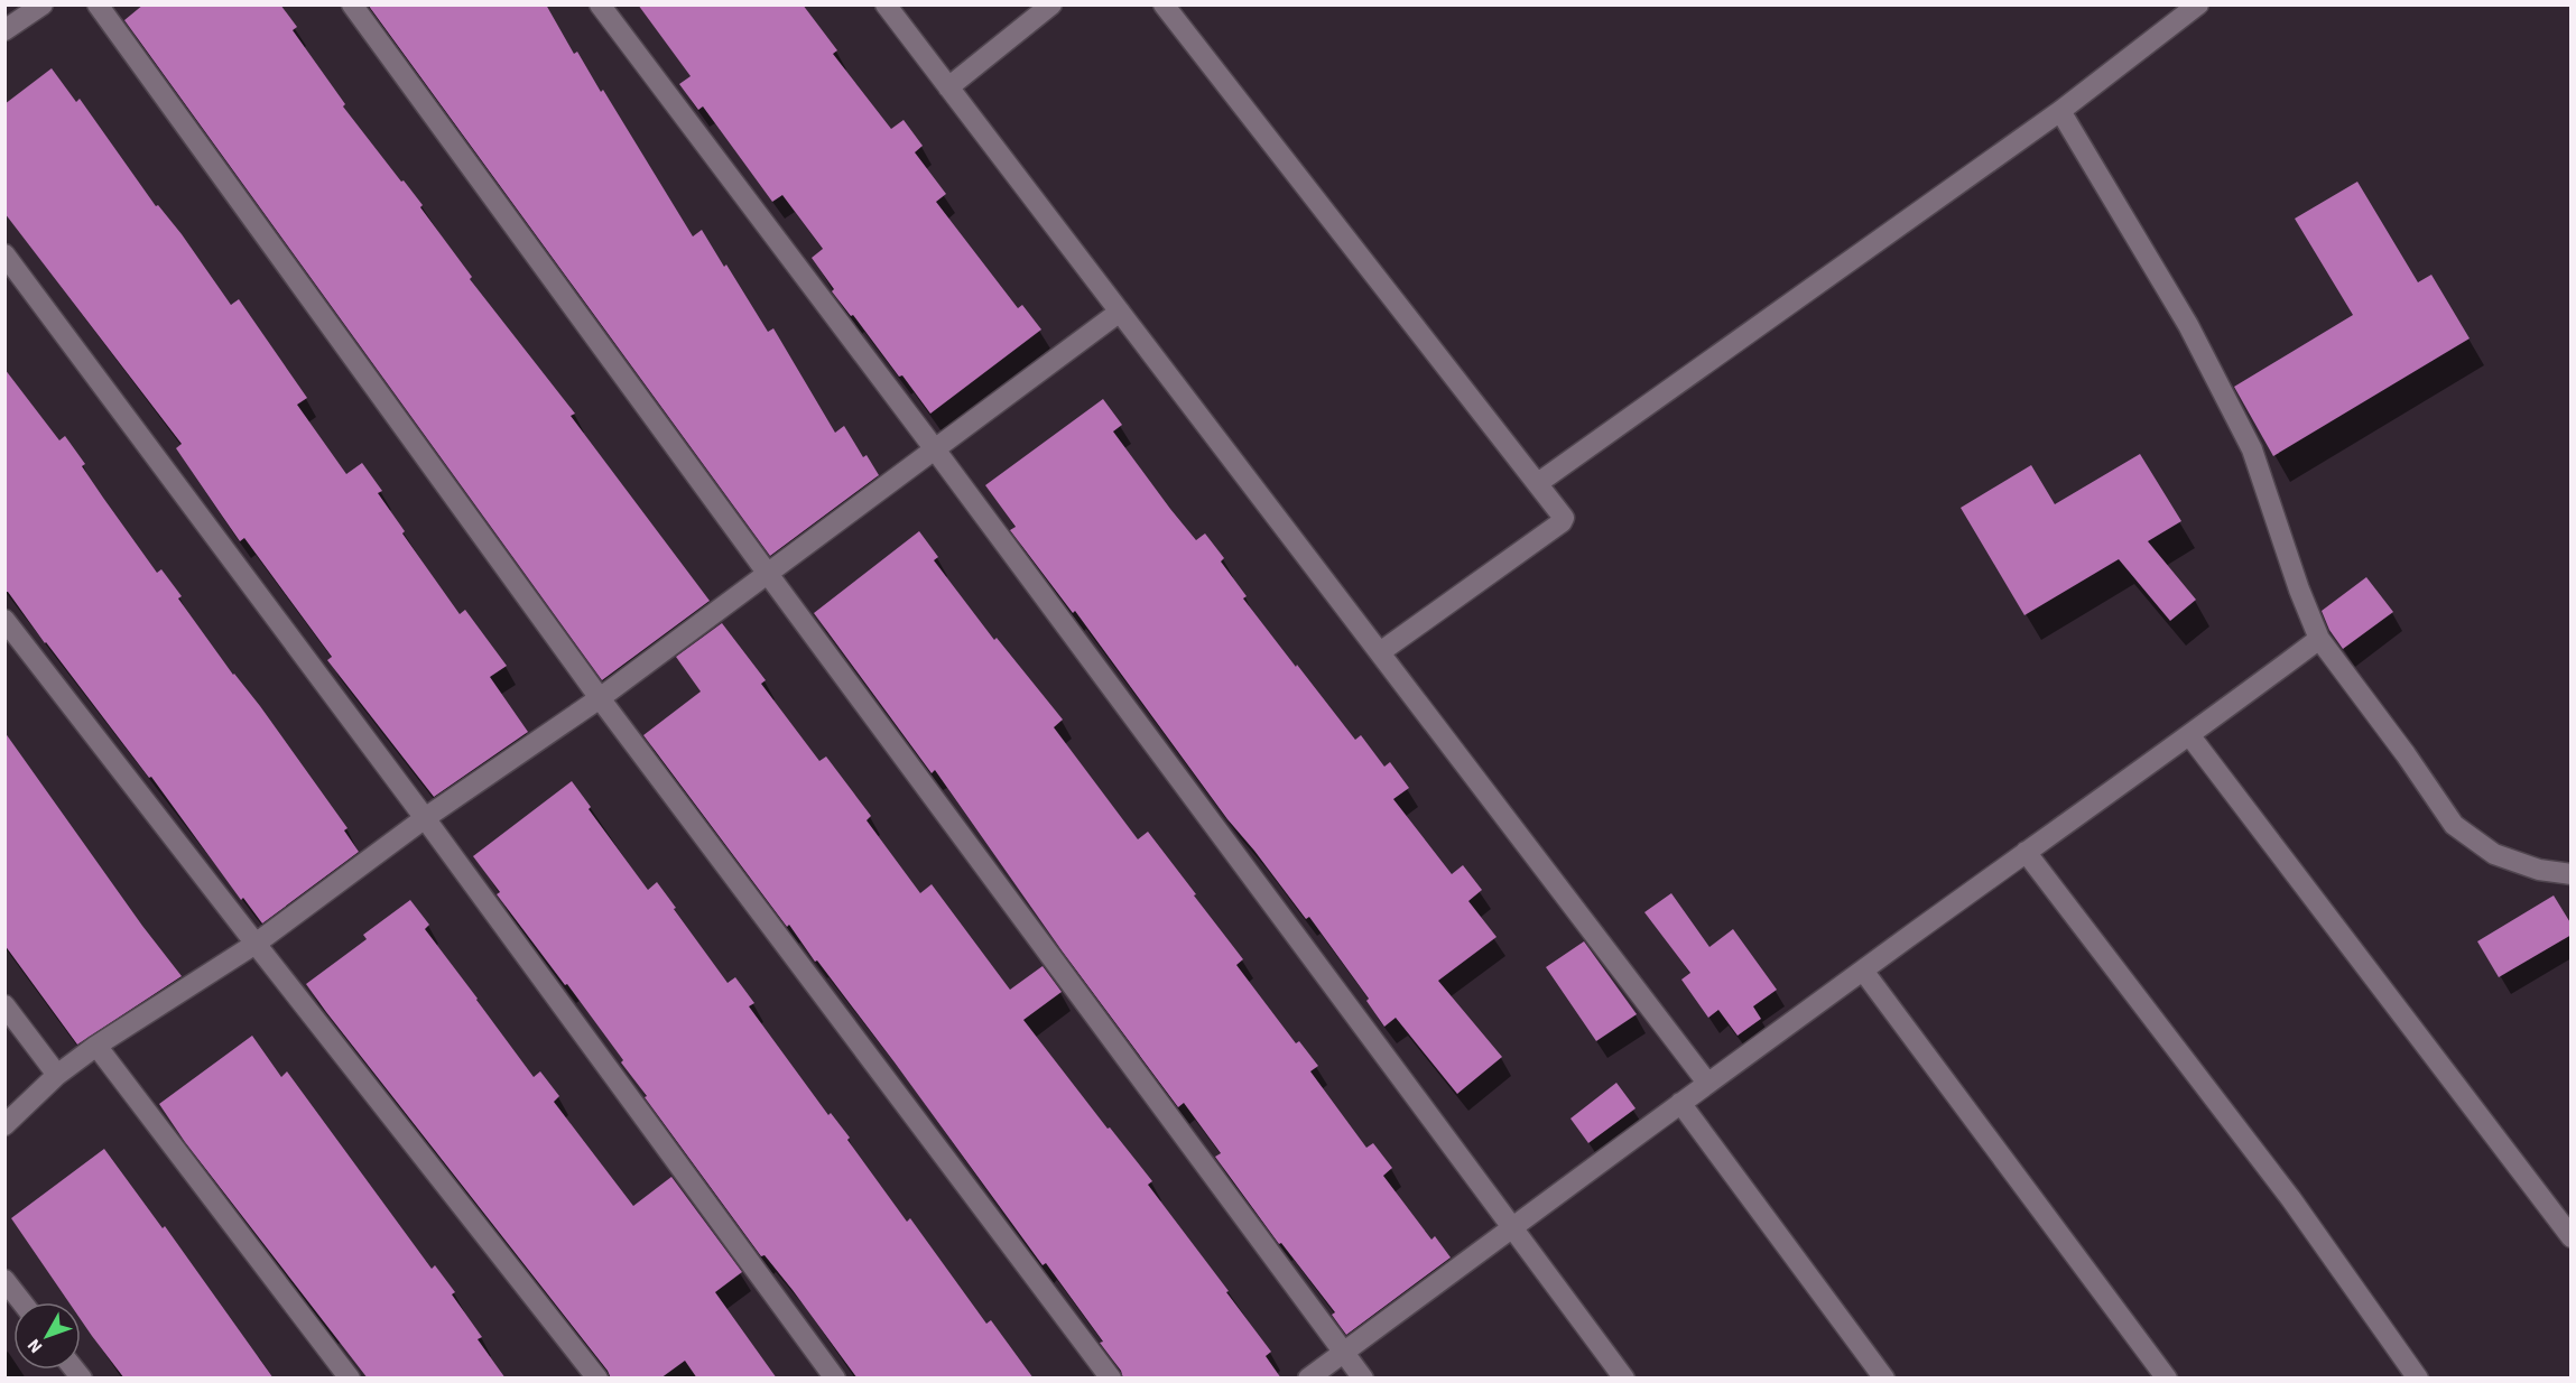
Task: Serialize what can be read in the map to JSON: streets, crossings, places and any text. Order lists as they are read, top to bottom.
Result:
{
  "north": "bottom left"
}
